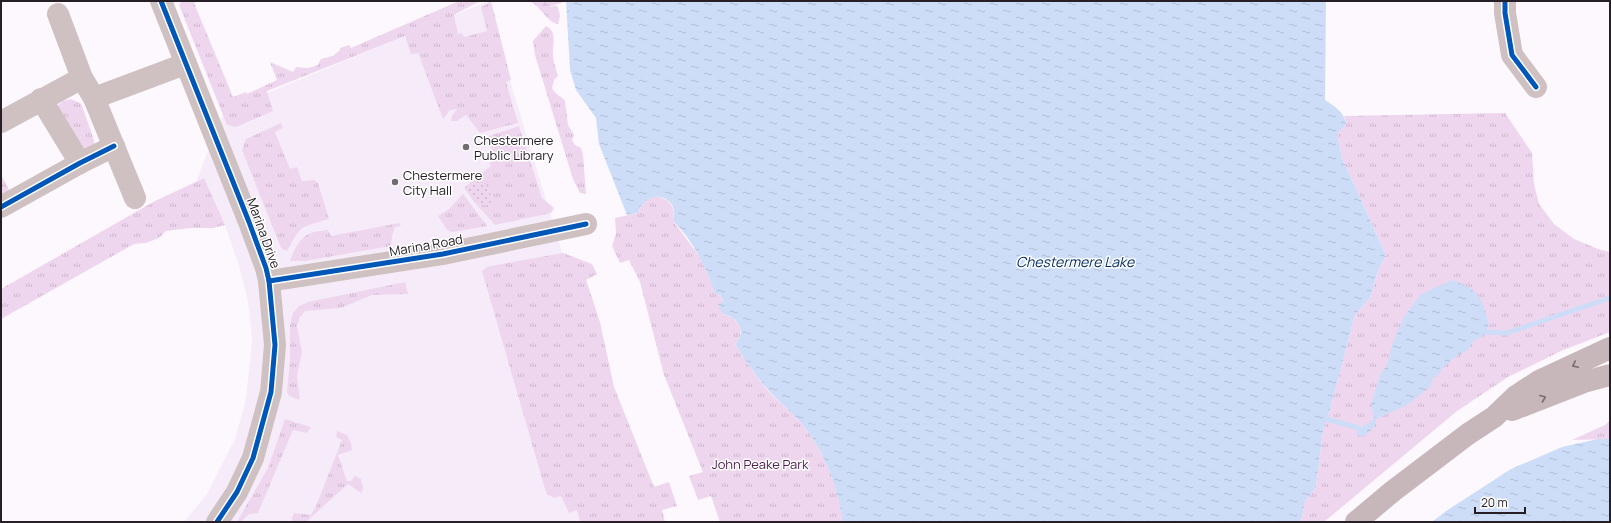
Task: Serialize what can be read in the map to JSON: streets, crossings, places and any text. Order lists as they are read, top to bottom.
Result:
{
  "streets": {
    "street": ["Marina Drive", "Marina Road"]
  },
  "crossings": [
    ["Marina Drive", "Marina Road"]
  ],
  "water": ["Chestermere Lake"],
  "parks": ["John Peake Park"],
  "places": ["Chestermere Public Library", "Chestermere City Hall"],
  "scale_bar": "20 m"
}
